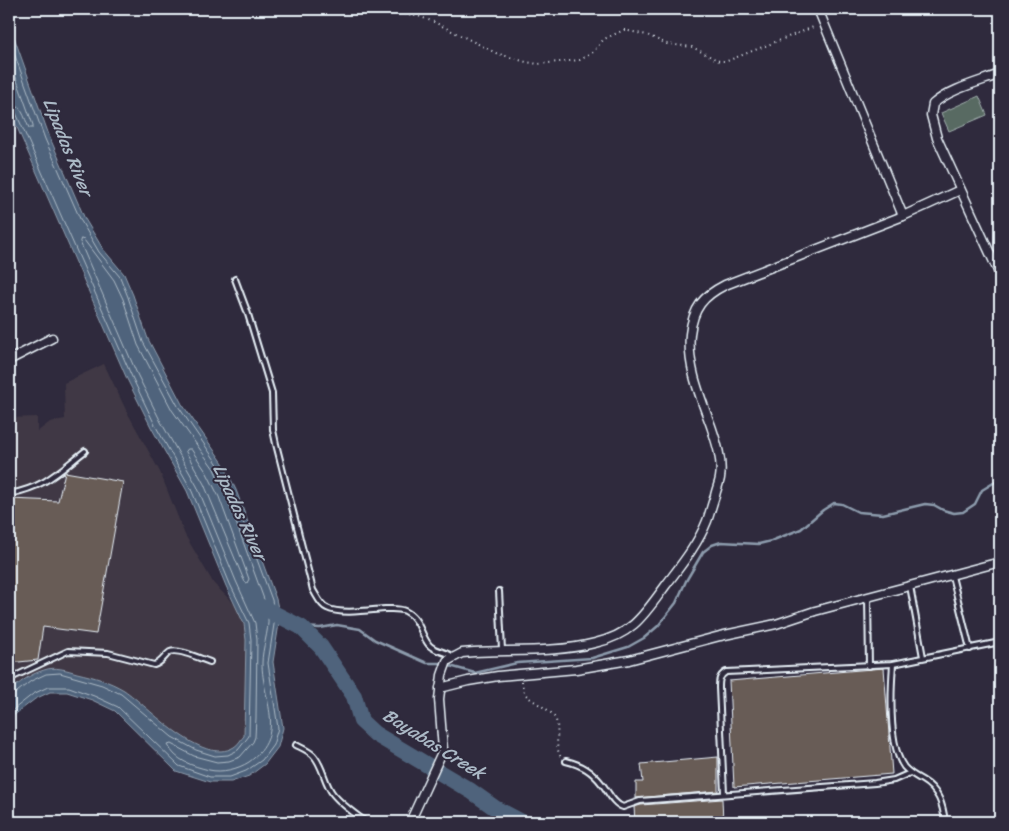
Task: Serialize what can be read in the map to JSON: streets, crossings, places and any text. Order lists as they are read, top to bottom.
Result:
{
  "water": ["Lipadas River", "Bayabas Creek"]
}
